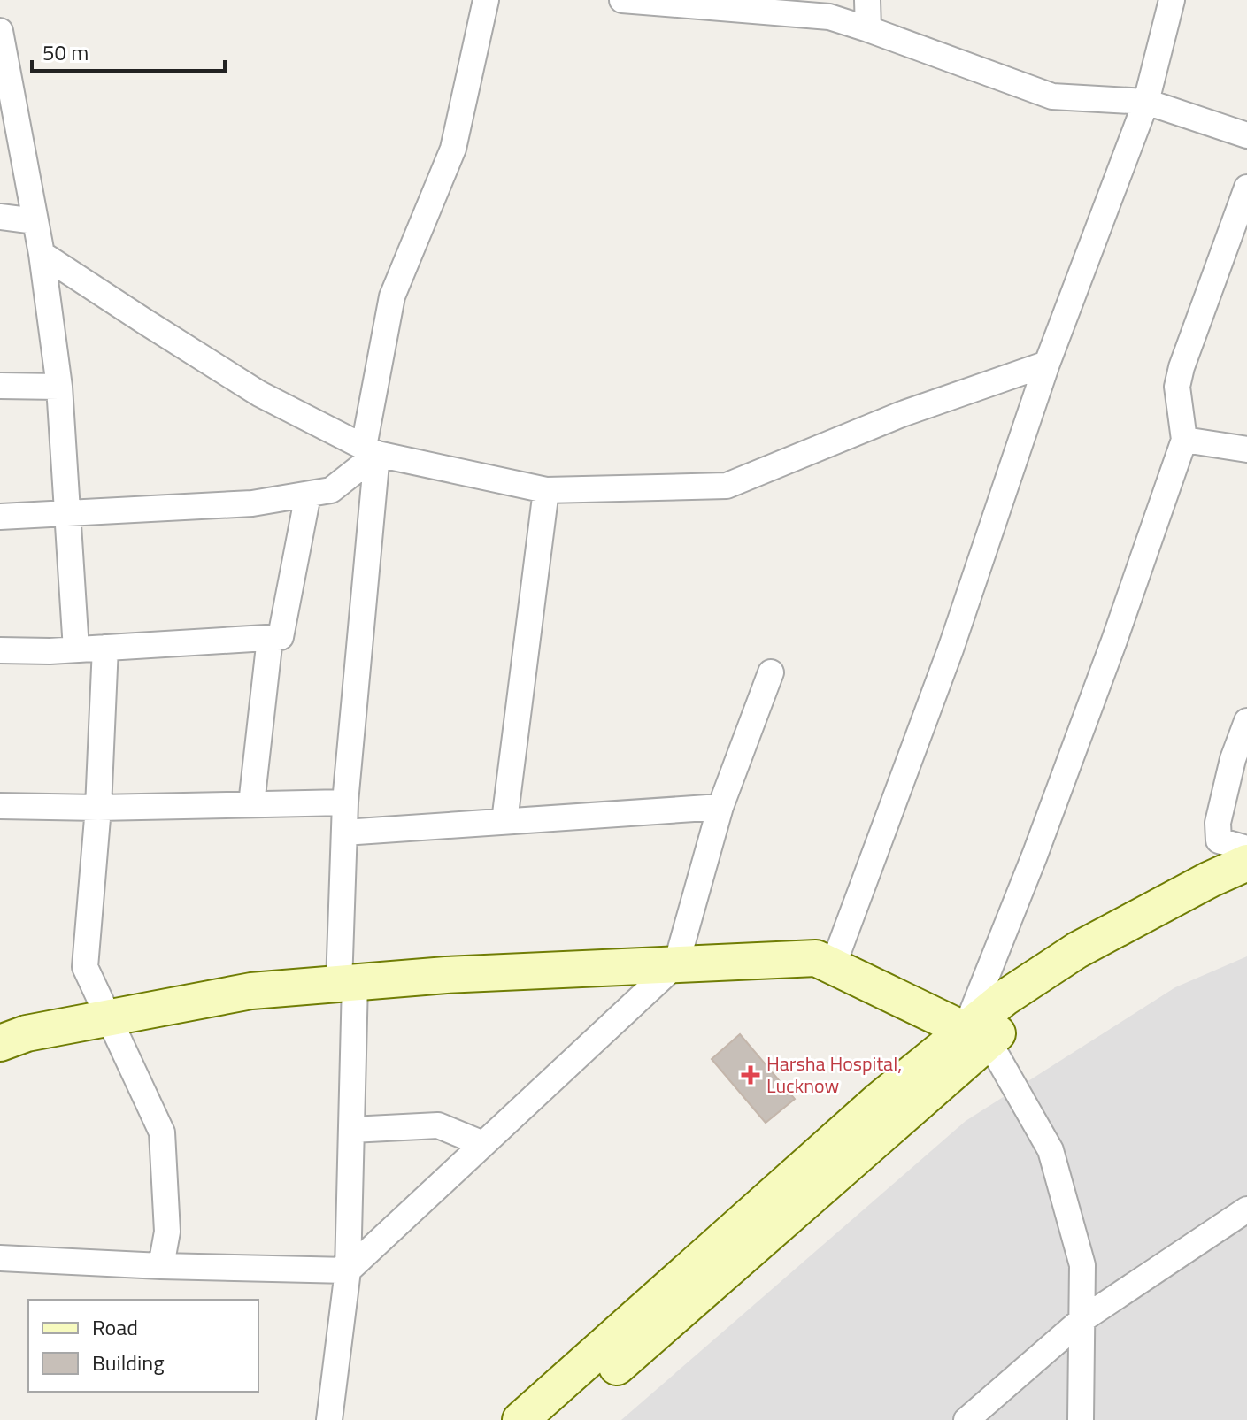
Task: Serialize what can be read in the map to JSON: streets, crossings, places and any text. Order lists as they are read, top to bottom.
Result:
{
  "places": {
    "health": ["Harsha Hospital, Lucknow"]
  },
  "legend": ["Road", "Building"],
  "scale_bar": "50 m"
}
